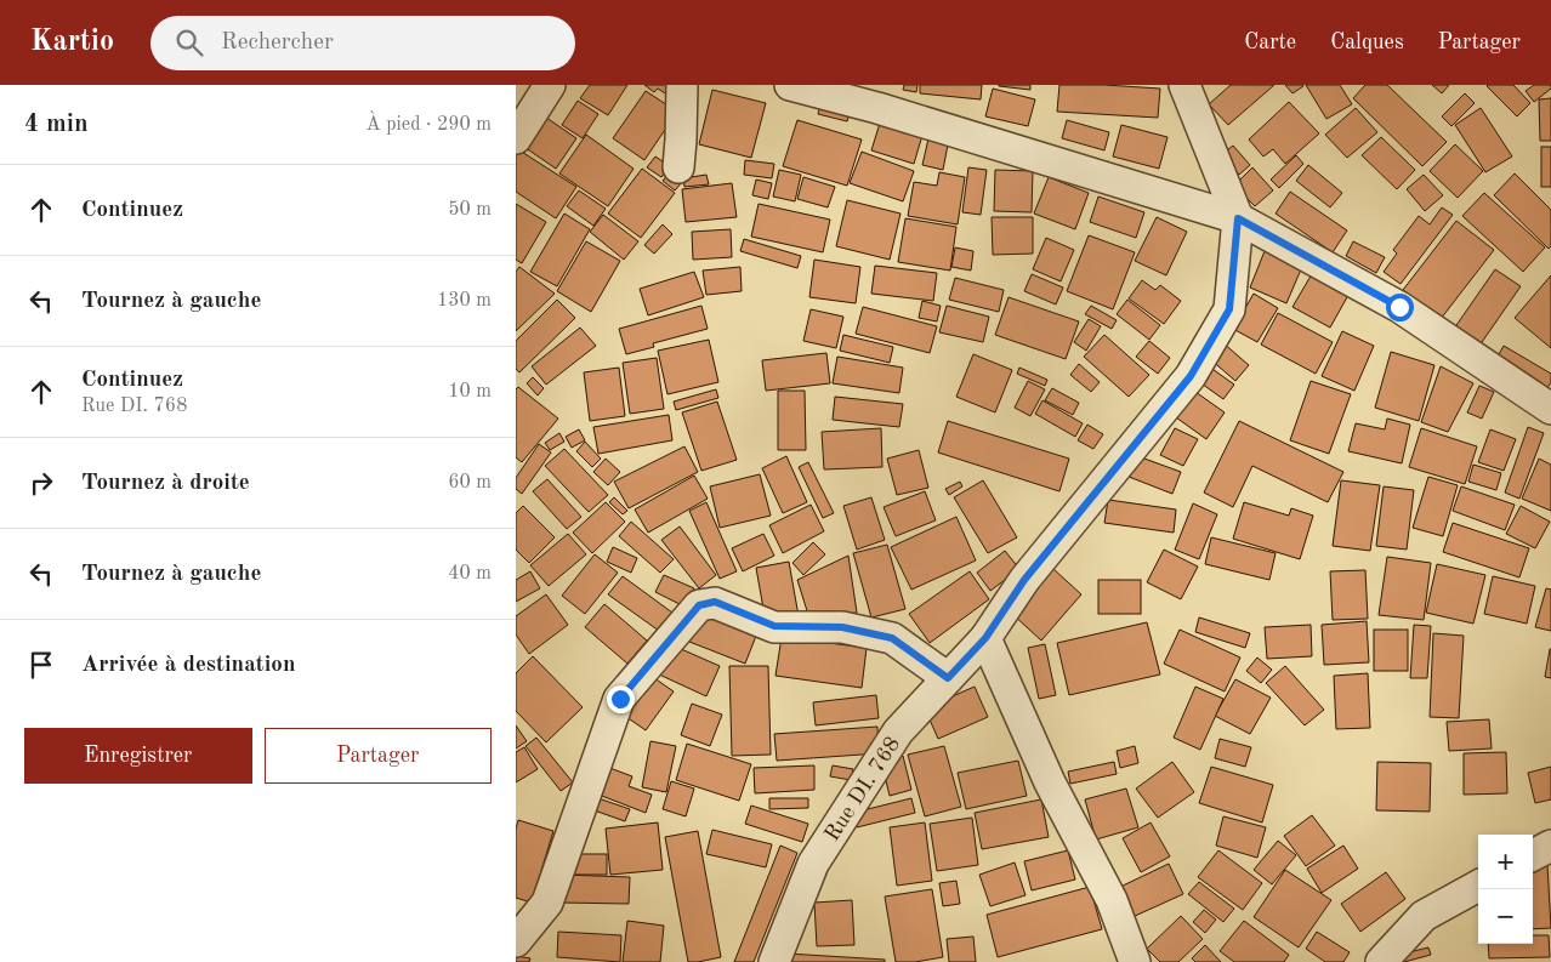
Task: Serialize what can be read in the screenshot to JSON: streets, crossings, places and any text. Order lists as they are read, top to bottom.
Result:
{
  "streets": {
    "street": ["Rue DI. 768"]
  },
  "page": {
    "header": "Kartio",
    "search": "Rechercher",
    "nav": ["Carte", "Calques", "Partager"],
    "heading": ["4 min", "À pied · 290 m"],
    "list": [
      ["Continuez", "50 m"],
      ["Tournez à gauche", "130 m"],
      ["Continuez", "Rue DI. 768", "10 m"],
      ["Tournez à droite", "60 m"],
      ["Tournez à gauche", "40 m"],
      "Arrivée à destination"
    ],
    "buttons": ["Enregistrer", "Partager"],
    "map_buttons": ["+", "−"]
  }
}
